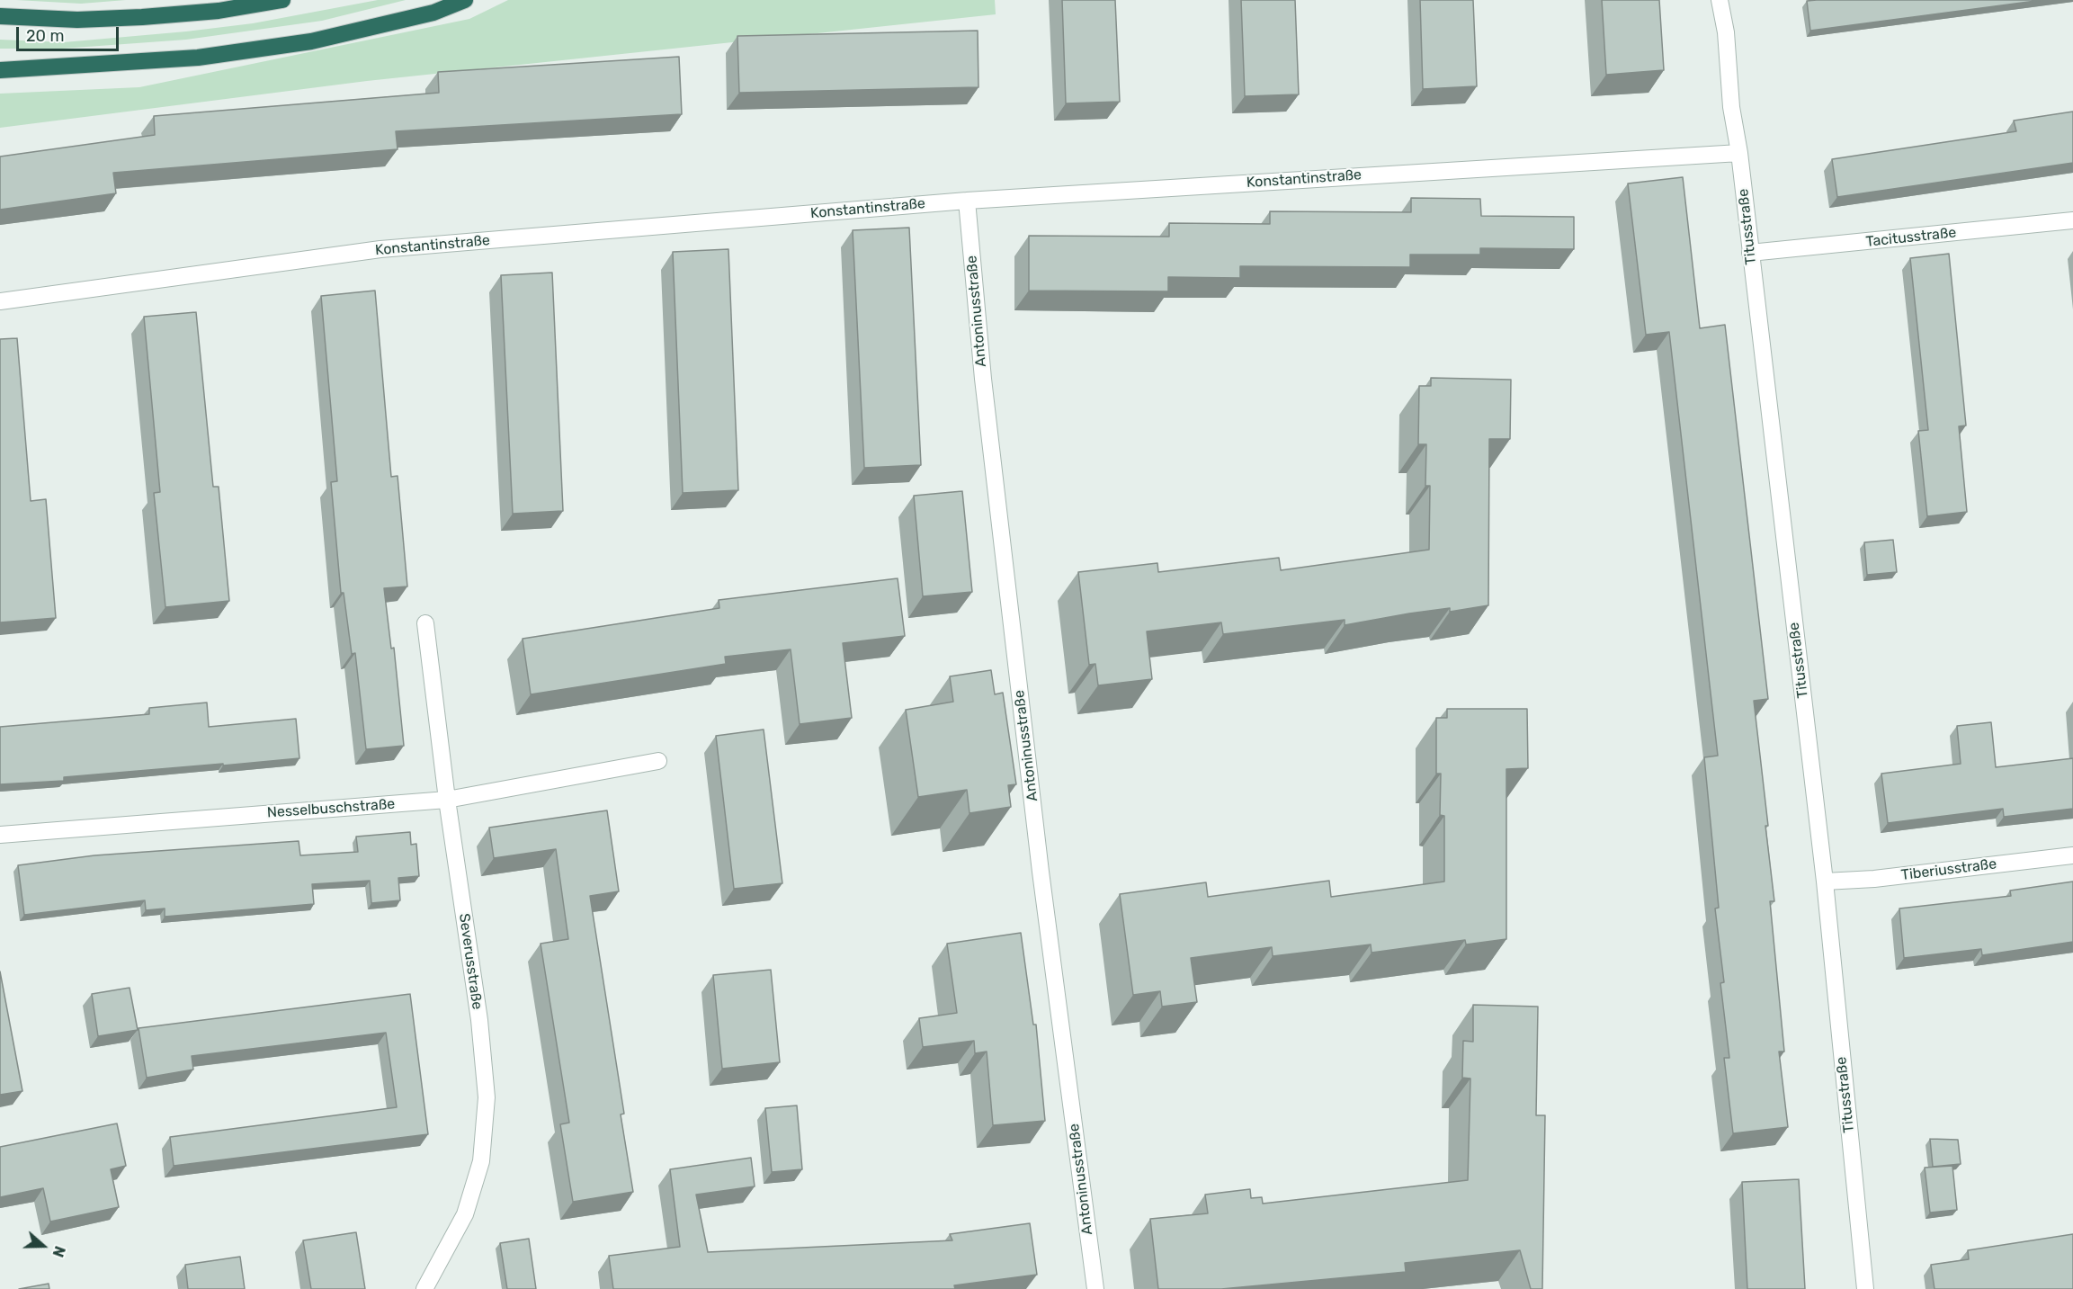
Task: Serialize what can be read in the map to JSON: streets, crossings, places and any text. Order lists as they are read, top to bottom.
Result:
{
  "streets": {
    "street": [
      "Konstantinstraße",
      "Titusstraße",
      "Tacitusstraße",
      "Antoninusstraße",
      "Nesselbuschstraße",
      "Tiberiusstraße",
      "Severusstraße"
    ]
  },
  "crossings": [
    ["Konstantinstraße", "Titusstraße"],
    ["Konstantinstraße", "Antoninusstraße"],
    ["Titusstraße", "Tacitusstraße"],
    ["Titusstraße", "Tiberiusstraße"],
    ["Nesselbuschstraße", "Severusstraße"]
  ],
  "scale_bar": "20 m",
  "north": "right"
}
